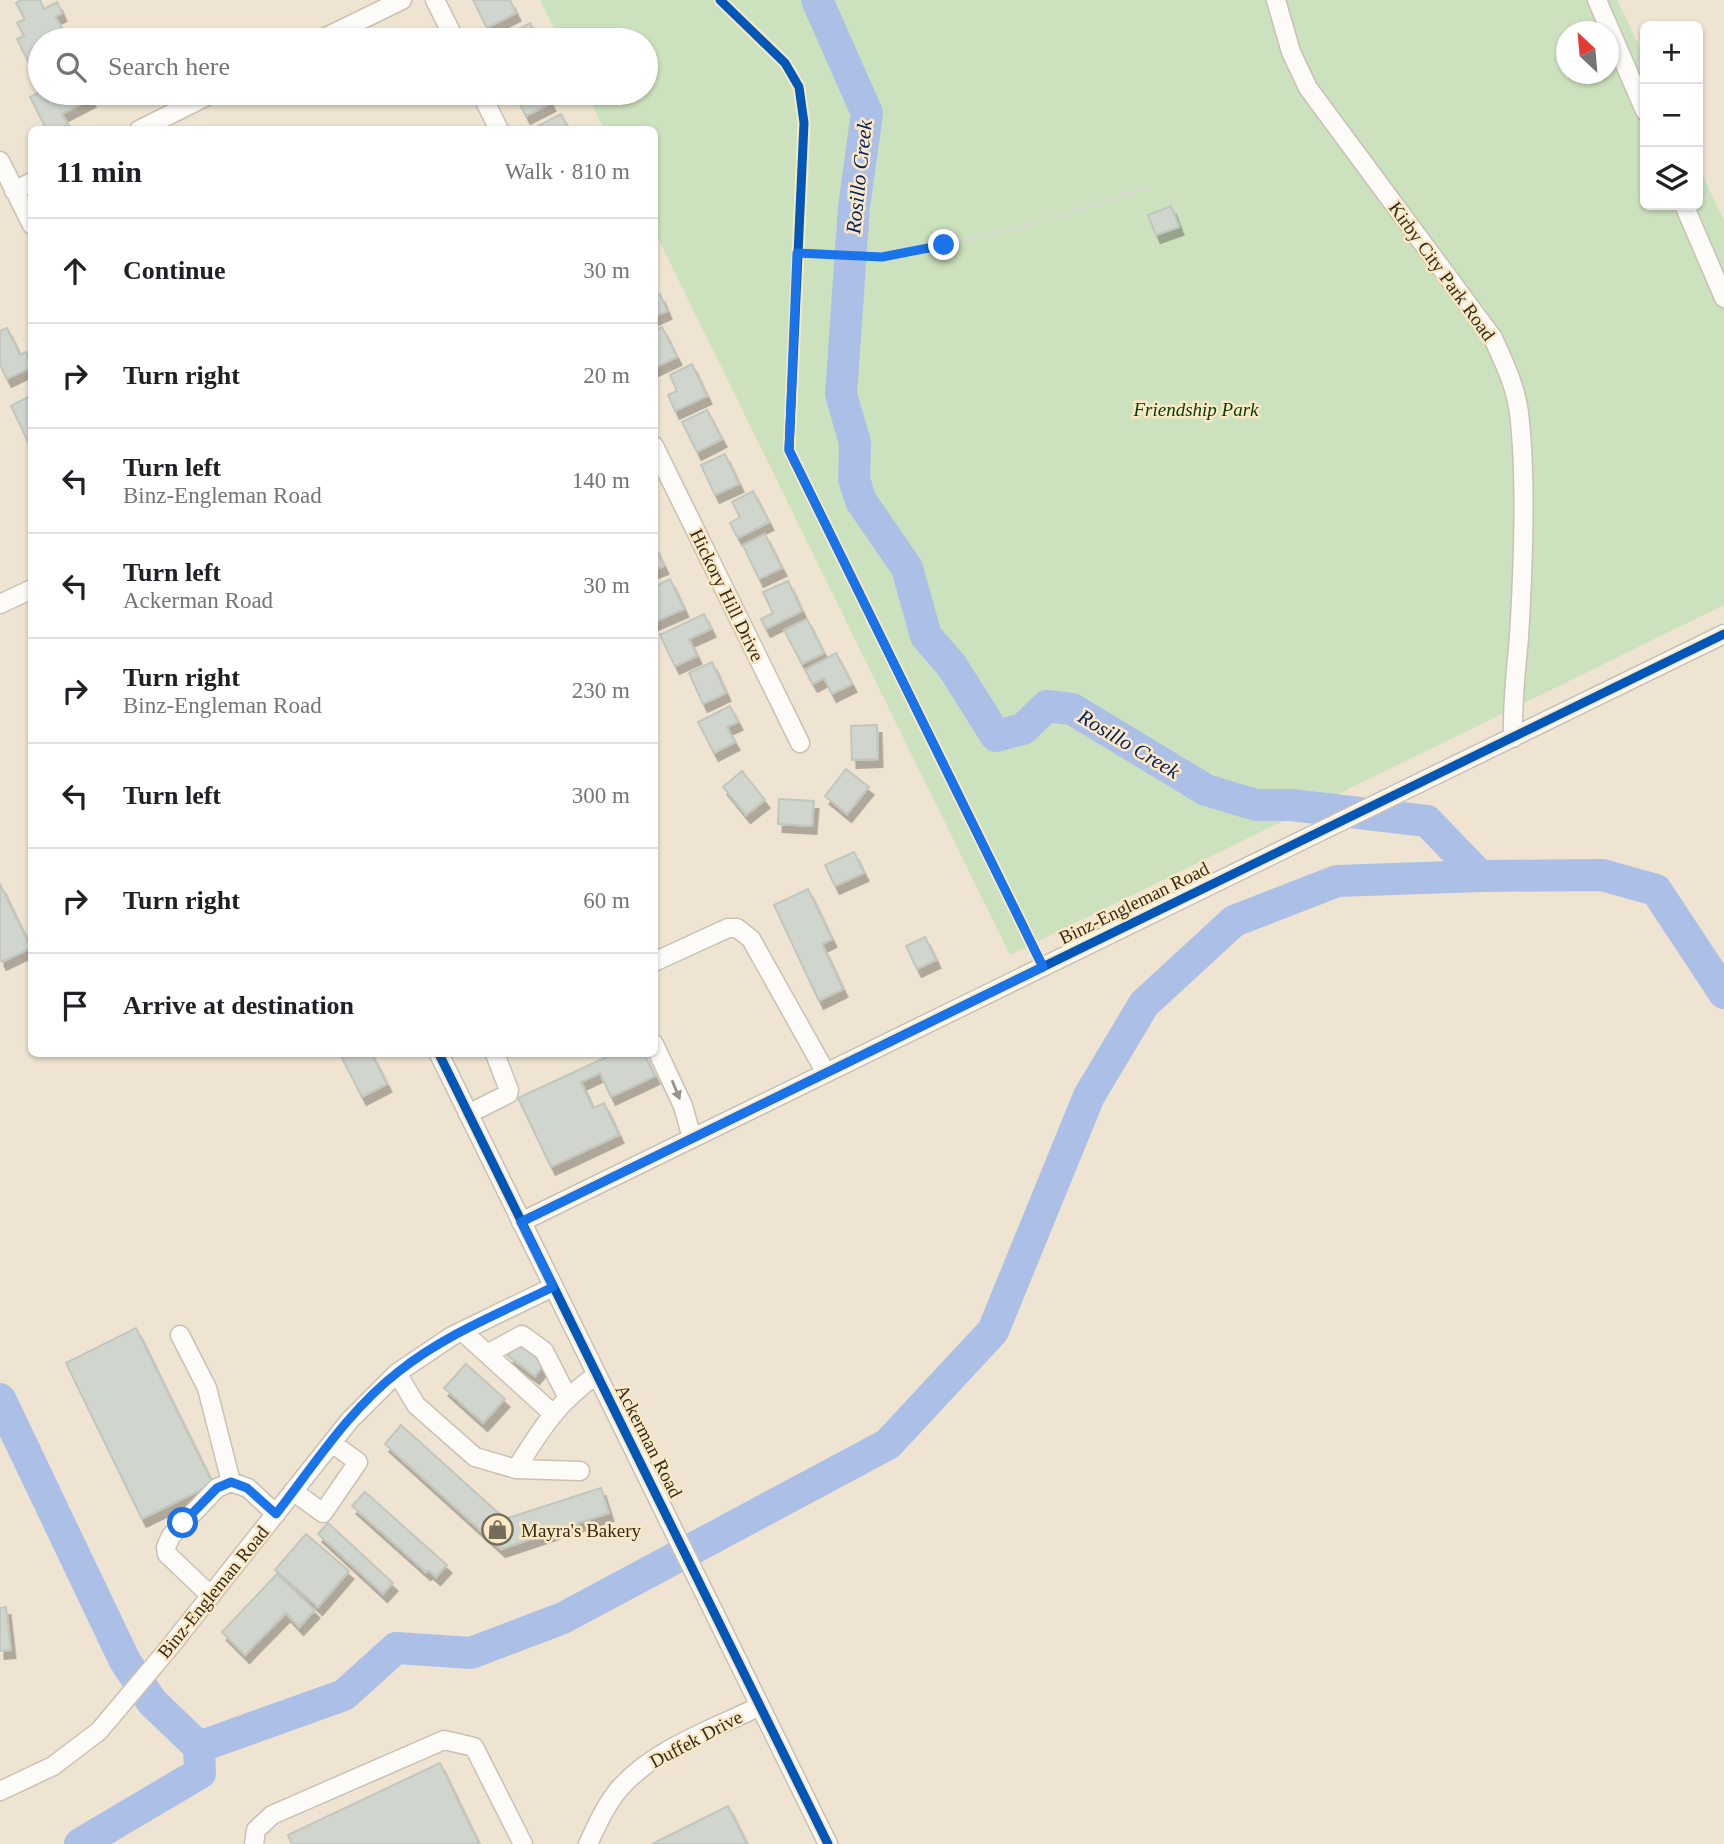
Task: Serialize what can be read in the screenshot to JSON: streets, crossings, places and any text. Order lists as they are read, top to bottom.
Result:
{
  "streets": {
    "street": [
      "Kirby City Park Road",
      "Hickory Hill Drive",
      "Binz-Engleman Road",
      "Ackerman Road",
      "Duffek Drive"
    ]
  },
  "crossings": [
    ["Kirby City Park Road", "Binz-Engleman Road"],
    ["Binz-Engleman Road", "Ackerman Road"],
    ["Ackerman Road", "Duffek Drive"]
  ],
  "water": ["Rosillo Creek"],
  "parks": ["Friendship Park"],
  "places": {
    "shop": ["Mayra's Bakery"]
  },
  "north": "top left",
  "page": {
    "map_buttons": ["+", "−"],
    "search": "Search here",
    "heading": ["11 min", "Walk · 810 m"],
    "list": [
      ["Continue", "30 m"],
      ["Turn right", "20 m"],
      ["Turn left", "Binz-Engleman Road", "140 m"],
      ["Turn left", "Ackerman Road", "30 m"],
      ["Turn right", "Binz-Engleman Road", "230 m"],
      ["Turn left", "300 m"],
      ["Turn right", "60 m"],
      "Arrive at destination"
    ]
  }
}
